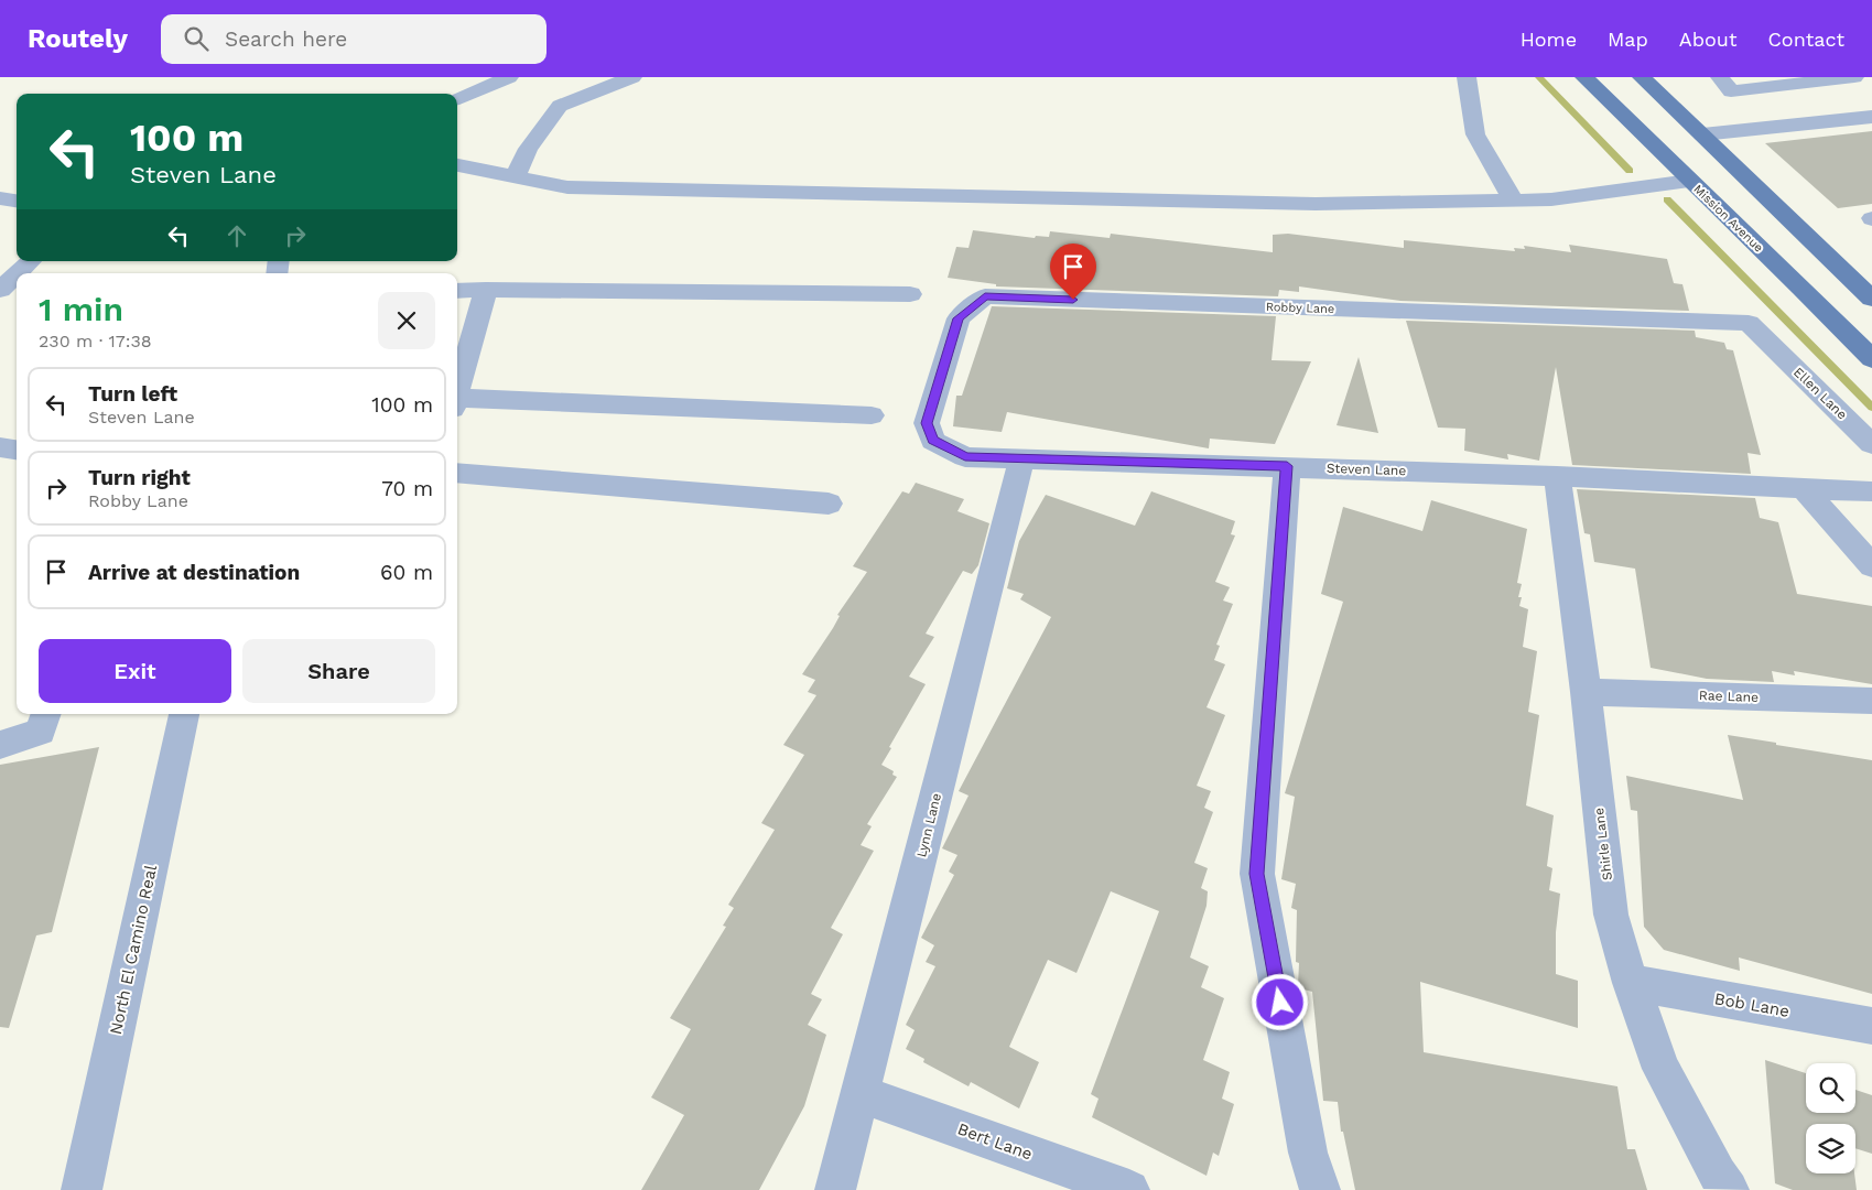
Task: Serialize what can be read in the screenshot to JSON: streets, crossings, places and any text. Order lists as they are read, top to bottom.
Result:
{
  "streets": {
    "main road": ["Mission Avenue"],
    "street": [
      "Robby Lane",
      "Ellen Lane",
      "Steven Lane",
      "Rae Lane",
      "Lynn Lane",
      "Shirle Lane",
      "North El Camino Real",
      "Bob Lane",
      "Bert Lane"
    ]
  },
  "crossings": [
    ["Robby Lane", "Ellen Lane"],
    ["Robby Lane", "Steven Lane"],
    ["Steven Lane", "Lynn Lane"],
    ["Steven Lane", "Shirle Lane"],
    ["Rae Lane", "Shirle Lane"],
    ["Lynn Lane", "Bert Lane"],
    ["Shirle Lane", "Bob Lane"]
  ],
  "page": {
    "header": "Routely",
    "search": "Search here",
    "nav": [
      "Home",
      "Map",
      "About",
      "Contact"
    ],
    "turn": ["100 m", "Steven Lane"],
    "heading": ["1 min", "230 m · 17:38"],
    "list": [
      {
        "name": "Turn left",
        "note": "Steven Lane",
        "value": "100 m"
      },
      {
        "name": "Turn right",
        "note": "Robby Lane",
        "value": "70 m"
      },
      {
        "name": "Arrive at destination",
        "value": "60 m"
      }
    ],
    "buttons": ["Exit", "Share"]
  }
}
